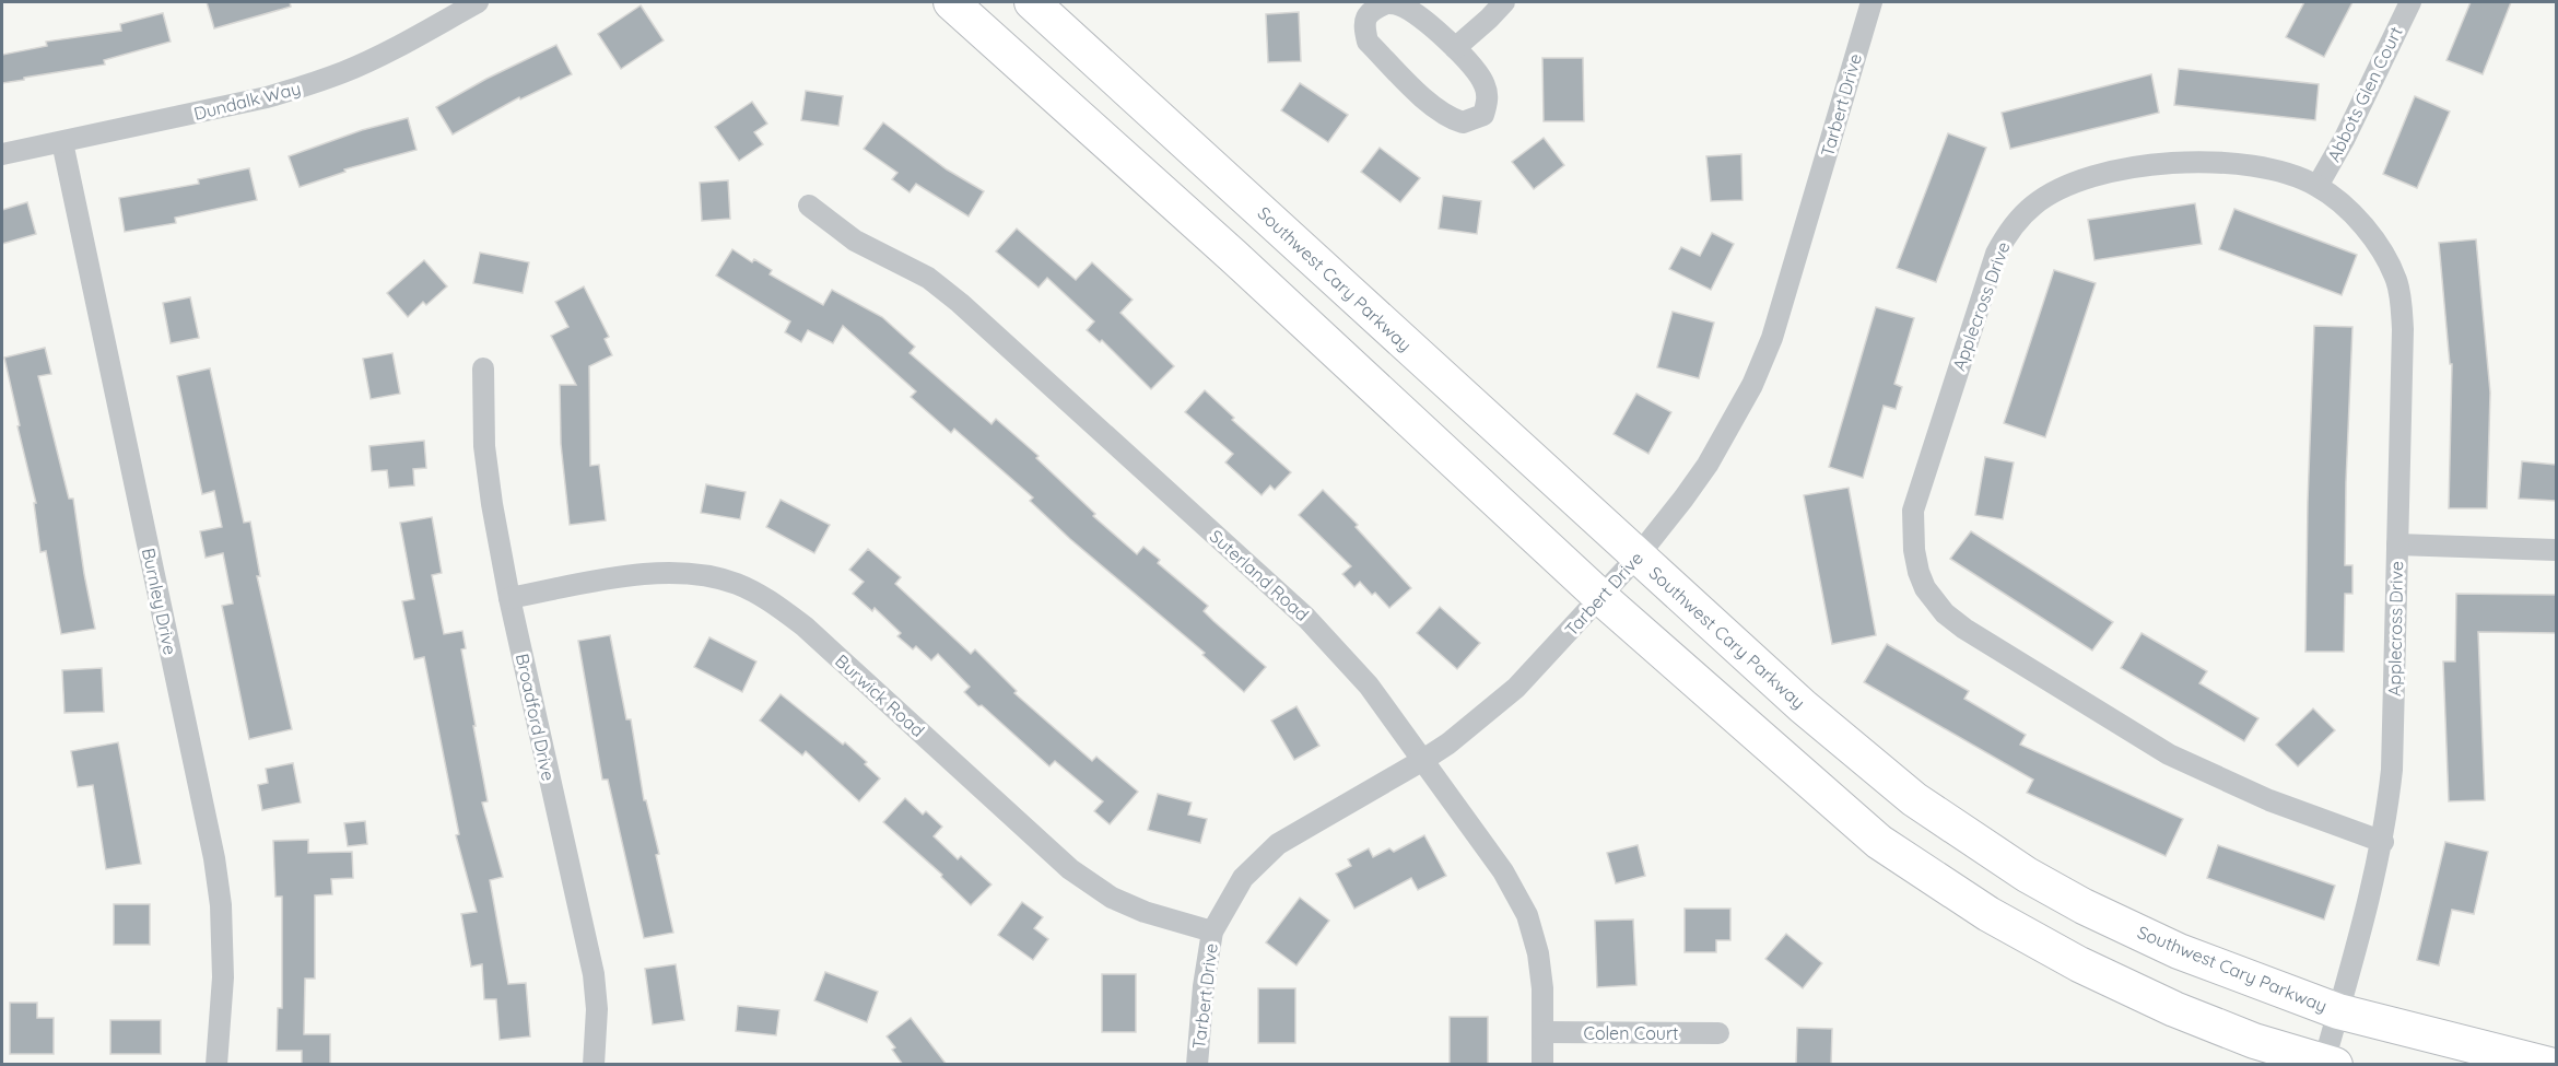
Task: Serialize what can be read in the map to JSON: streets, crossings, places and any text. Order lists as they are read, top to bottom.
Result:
{
  "streets": {
    "main road": ["Southwest Cary Parkway"],
    "street": [
      "Abbots Glen Court",
      "Dundalk Way",
      "Tarbert Drive",
      "Applecross Drive",
      "Suterland Road",
      "Burnley Drive",
      "Burwick Road",
      "Broadford Drive",
      "Colen Court"
    ]
  },
  "crossings": [
    ["Abbots Glen Court", "Applecross Drive"],
    ["Dundalk Way", "Burnley Drive"],
    ["Tarbert Drive", "Southwest Cary Parkway"],
    ["Tarbert Drive", "Suterland Road"],
    ["Tarbert Drive", "Burwick Road"],
    ["Southwest Cary Parkway", "Applecross Drive"],
    ["Suterland Road", "Colen Court"],
    ["Burwick Road", "Broadford Drive"]
  ]
}
